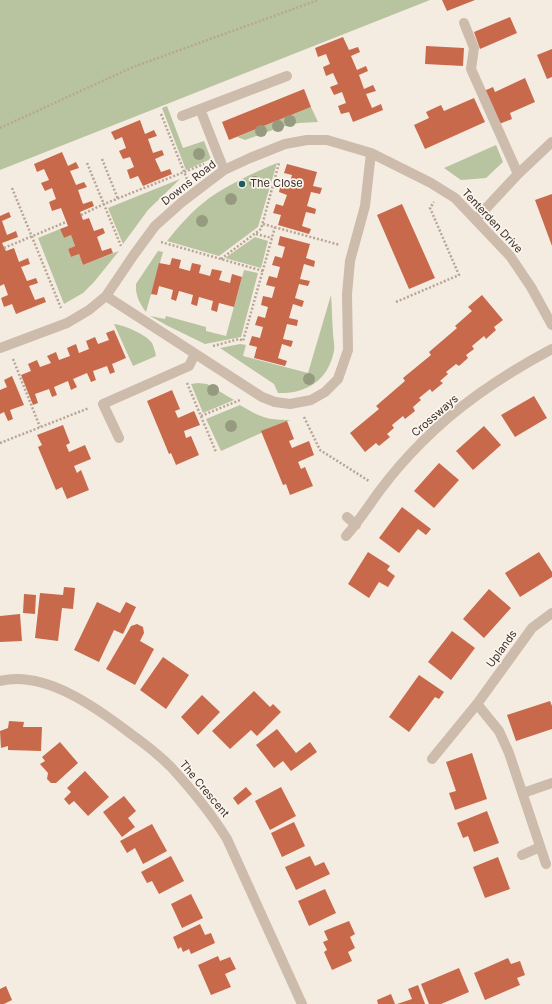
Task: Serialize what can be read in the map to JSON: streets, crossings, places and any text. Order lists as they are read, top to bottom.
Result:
{
  "streets": {
    "street": [
      "Downs Road",
      "Tenterden Drive",
      "Crossways",
      "Uplands",
      "The Crescent"
    ]
  },
  "crossings": [
    ["Downs Road", "Tenterden Drive"]
  ],
  "places": ["The Close"]
}
